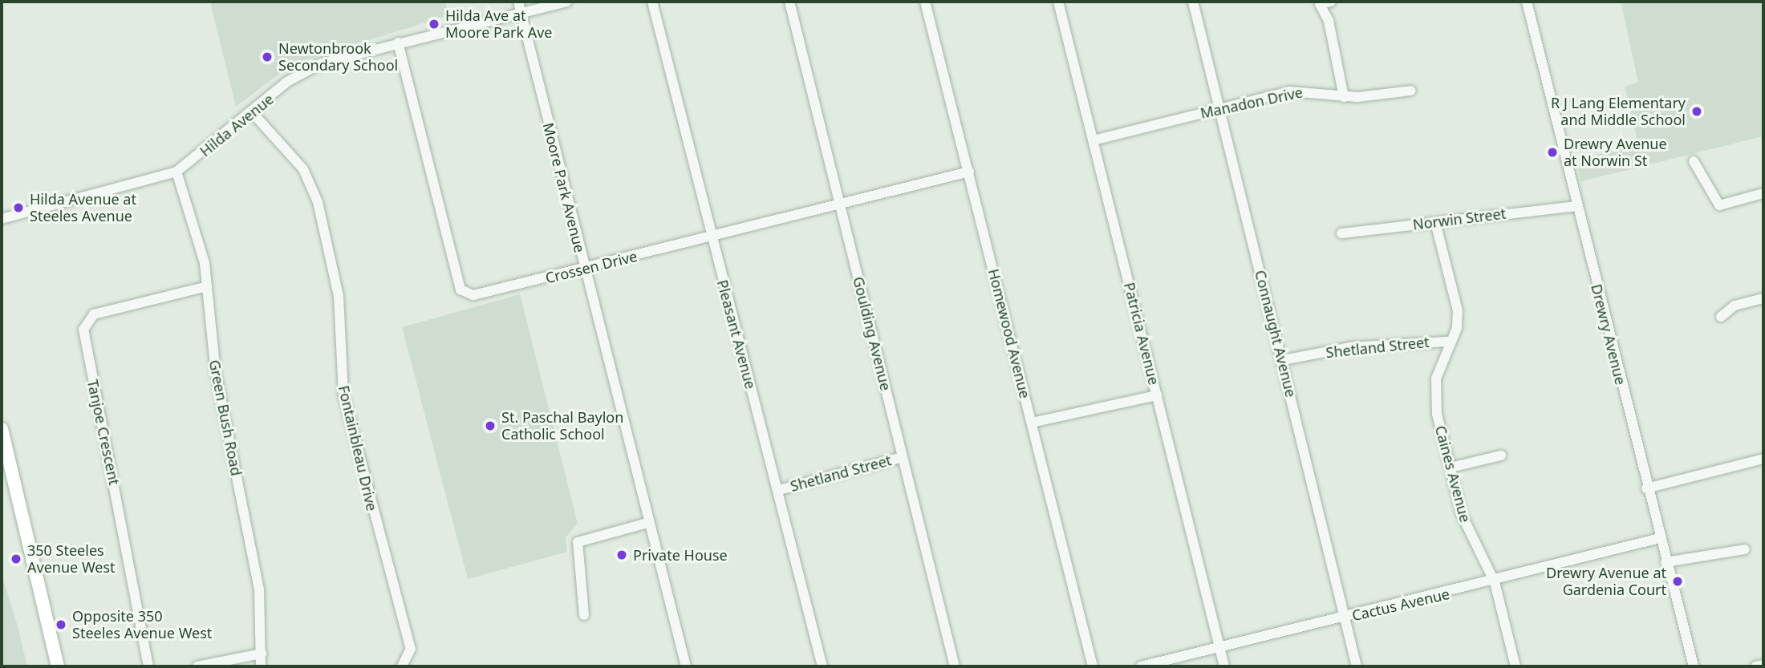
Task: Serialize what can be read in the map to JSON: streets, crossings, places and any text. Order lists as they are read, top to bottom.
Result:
{
  "streets": {
    "street": [
      "Manadon Drive",
      "Hilda Avenue",
      "Moore Park Avenue",
      "Norwin Street",
      "Crossen Drive",
      "Goulding Avenue",
      "Homewood Avenue",
      "Patricia Avenue",
      "Connaught Avenue",
      "Pleasant Avenue",
      "Drewry Avenue",
      "Shetland Street",
      "Green Bush Road",
      "Tanjoe Crescent",
      "Fontainbleau Drive",
      "Caines Avenue",
      "Cactus Avenue"
    ]
  },
  "crossings": [
    ["Manadon Drive", "Patricia Avenue"],
    ["Manadon Drive", "Connaught Avenue"],
    ["Hilda Avenue", "Moore Park Avenue"],
    ["Hilda Avenue", "Crossen Drive"],
    ["Hilda Avenue", "Green Bush Road"],
    ["Hilda Avenue", "Fontainbleau Drive"],
    ["Moore Park Avenue", "Crossen Drive"],
    ["Norwin Street", "Drewry Avenue"],
    ["Norwin Street", "Shetland Street"],
    ["Crossen Drive", "Goulding Avenue"],
    ["Crossen Drive", "Homewood Avenue"],
    ["Crossen Drive", "Pleasant Avenue"],
    ["Goulding Avenue", "Shetland Street"],
    ["Patricia Avenue", "Cactus Avenue"],
    ["Connaught Avenue", "Shetland Street"],
    ["Connaught Avenue", "Cactus Avenue"],
    ["Pleasant Avenue", "Shetland Street"],
    ["Drewry Avenue", "Cactus Avenue"],
    ["Shetland Street", "Caines Avenue"],
    ["Green Bush Road", "Tanjoe Crescent"],
    ["Caines Avenue", "Cactus Avenue"]
  ],
  "places": [
    "Hilda Ave at Moore Park Ave",
    "Newtonbrook Secondary School",
    "R J Lang Elementary and Middle School",
    "Drewry Avenue at Norwin St",
    "Hilda Avenue at Steeles Avenue",
    "St. Paschal Baylon Catholic School",
    "Private House",
    "350 Steeles Avenue West",
    "Drewry Avenue at Gardenia Court",
    "Opposite 350 Steeles Avenue West"
  ]
}
